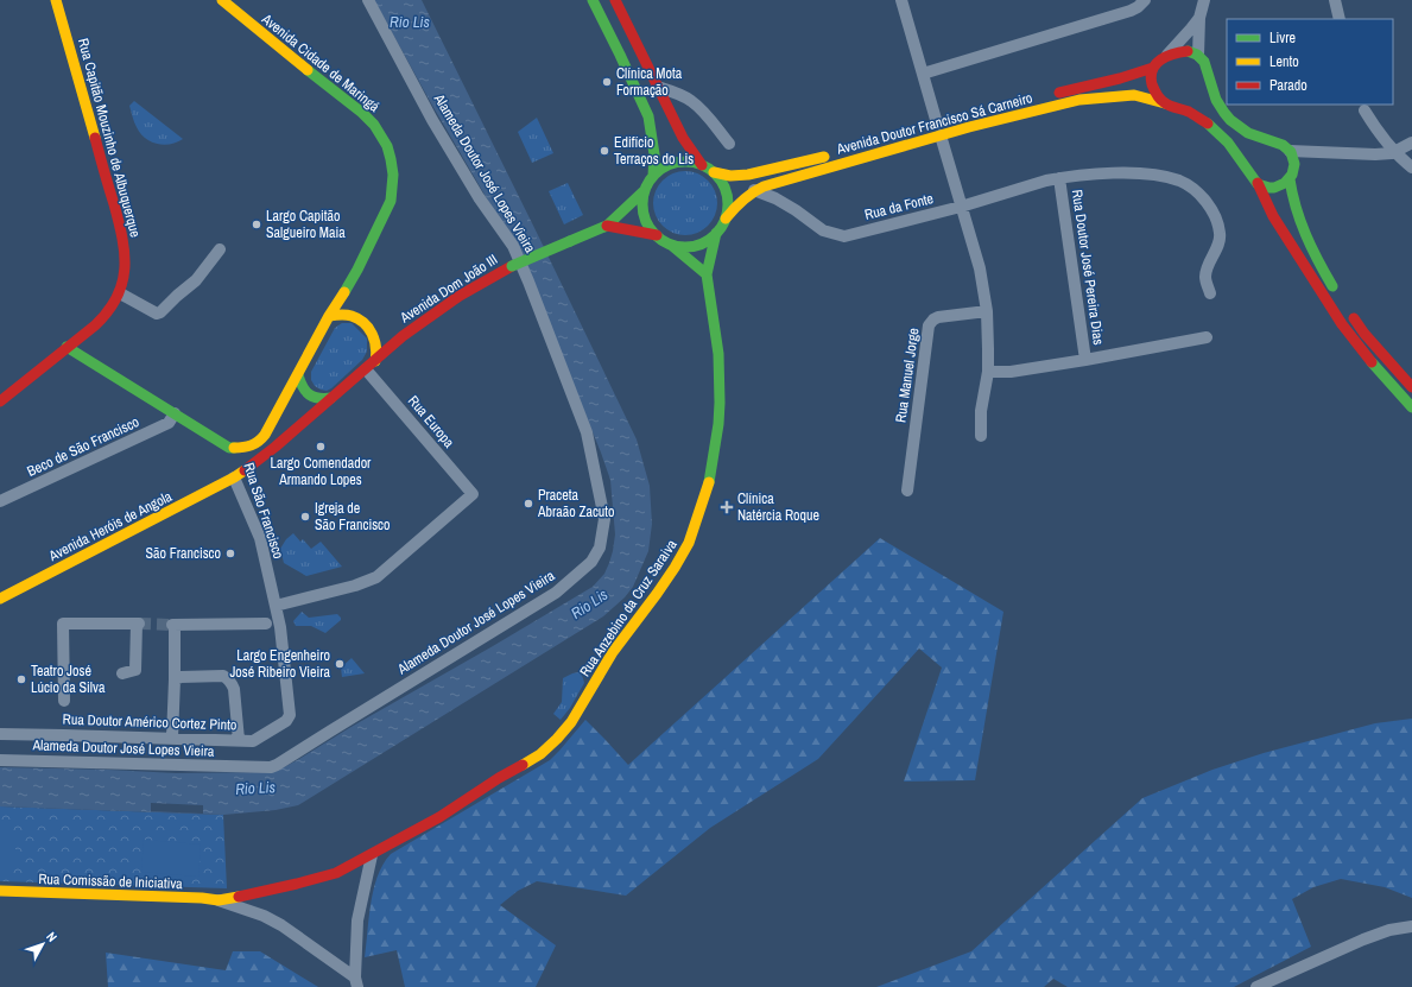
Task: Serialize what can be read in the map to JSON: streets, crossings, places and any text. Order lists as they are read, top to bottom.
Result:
{
  "streets": {
    "main road": [
      "Avenida Cidade de Maringá",
      "Avenida Doutor Francisco Sá Carneiro",
      "Rua Capitão Mouzinho de Albuquerque",
      "Avenida Dom João III",
      "Rua São Francisco",
      "Avenida Heróis de Angola",
      "Rua Anzebino da Cruz Saraiva",
      "Rua Comissão de Iniciativa"
    ],
    "street": [
      "Alameda Doutor José Lopes Vieira",
      "Rua da Fonte",
      "Rua Doutor José Pereira Dias",
      "Rua Manuel Jorge",
      "Rua Europa",
      "Beco de São Francisco",
      "Rua Doutor Américo Cortez Pinto"
    ]
  },
  "crossings": [
    ["Avenida Cidade de Maringá", "Rua São Francisco"],
    ["Avenida Doutor Francisco Sá Carneiro", "Rua da Fonte"],
    ["Avenida Doutor Francisco Sá Carneiro", "Rua Anzebino da Cruz Saraiva"],
    ["Rua Capitão Mouzinho de Albuquerque", "Rua São Francisco"],
    ["Rua da Fonte", "Rua Doutor José Pereira Dias"],
    ["Rua Europa", "Rua São Francisco"],
    ["Beco de São Francisco", "Rua São Francisco"],
    ["Rua São Francisco", "Avenida Heróis de Angola"],
    ["Rua São Francisco", "Rua Doutor Américo Cortez Pinto"],
    ["Rua Anzebino da Cruz Saraiva", "Rua Comissão de Iniciativa"]
  ],
  "water": ["Rio Lis"],
  "places": {
    "other": [
      "Clínica Mota Formação",
      "Edifício Terraços do Lis",
      "Largo Capitão Salgueiro Maia",
      "Largo Comendador Armando Lopes",
      "Praceta Abraão Zacuto",
      "Igreja de São Francisco",
      "São Francisco",
      "Largo Engenheiro José Ribeiro Vieira",
      "Teatro José Lúcio da Silva"
    ],
    "health": ["Clínica Natércia Roque"]
  },
  "legend": ["Livre", "Lento", "Parado"],
  "north": "top right"
}
